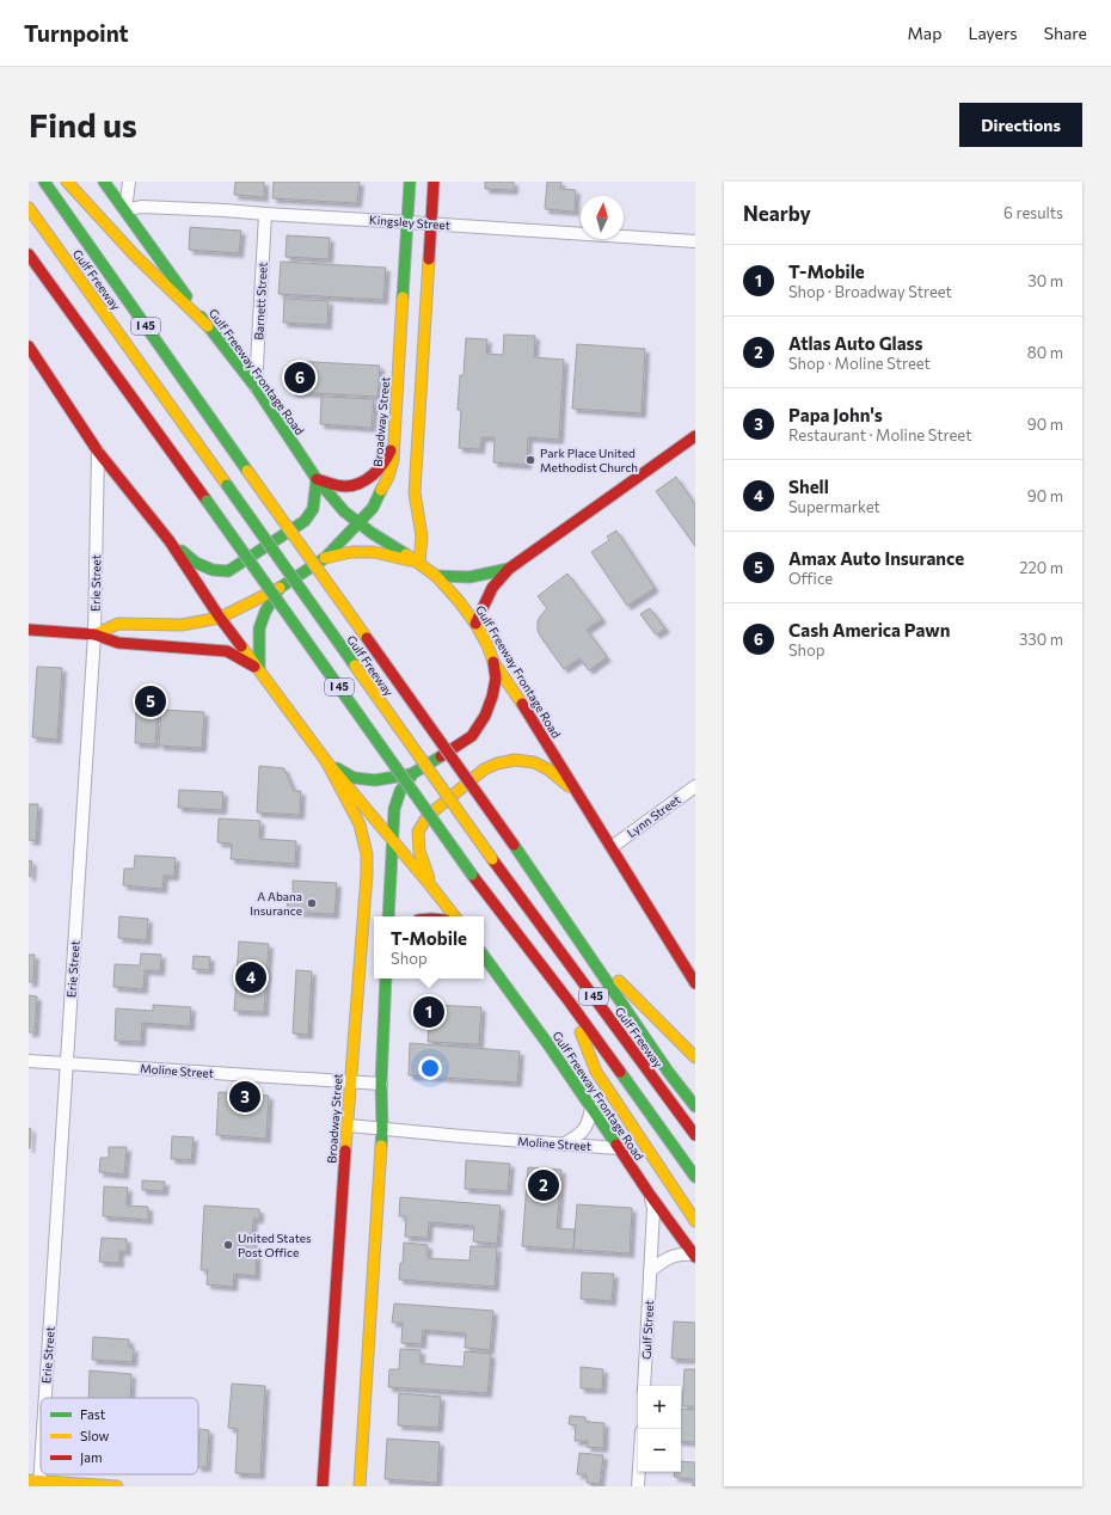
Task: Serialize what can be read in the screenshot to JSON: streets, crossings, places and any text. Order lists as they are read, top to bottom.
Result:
{
  "streets": {
    "main road": [
      "Gulf Freeway",
      "I 45",
      "Gulf Freeway Frontage Road",
      "Broadway Street"
    ],
    "street": [
      "Kingsley Street",
      "Barnett Street",
      "Erie Street",
      "Lynn Street",
      "Moline Street",
      "Gulf Street"
    ]
  },
  "crossings": [
    ["Kingsley Street", "Barnett Street"],
    ["Kingsley Street", "Gulf Freeway Frontage Road"],
    ["Kingsley Street", "Broadway Street"],
    ["Barnett Street", "Gulf Freeway Frontage Road"],
    ["Gulf Freeway Frontage Road", "Broadway Street"],
    ["Gulf Freeway Frontage Road", "Lynn Street"],
    ["Gulf Freeway Frontage Road", "Moline Street"],
    ["Gulf Freeway Frontage Road", "Gulf Street"],
    ["Broadway Street", "Moline Street"],
    ["Erie Street", "Moline Street"]
  ],
  "places": ["Park Place United Methodist Church", "A Abana Insurance", "United States Post Office"],
  "legend": ["Fast", "Slow", "Jam"],
  "north": "top",
  "page": {
    "header": "Turnpoint",
    "nav": ["Map", "Layers", "Share"],
    "buttons": "Directions",
    "title": "Find us",
    "heading": ["Nearby", "6 results"],
    "list": [
      {
        "mark": "1",
        "name": "T-Mobile",
        "note": "Shop · Broadway Street",
        "value": "30 m"
      },
      {
        "mark": "2",
        "name": "Atlas Auto Glass",
        "note": "Shop · Moline Street",
        "value": "80 m"
      },
      {
        "mark": "3",
        "name": "Papa John's",
        "note": "Restaurant · Moline Street",
        "value": "90 m"
      },
      {
        "mark": "4",
        "name": "Shell",
        "note": "Supermarket",
        "value": "90 m"
      },
      {
        "mark": "5",
        "name": "Amax Auto Insurance",
        "note": "Office",
        "value": "220 m"
      },
      {
        "mark": "6",
        "name": "Cash America Pawn",
        "note": "Shop",
        "value": "330 m"
      }
    ],
    "pins": [
      "6",
      "5",
      "4",
      "1",
      "3",
      "2"
    ],
    "popup": ["T-Mobile", "Shop"],
    "map_buttons": ["+", "−"]
  }
}
